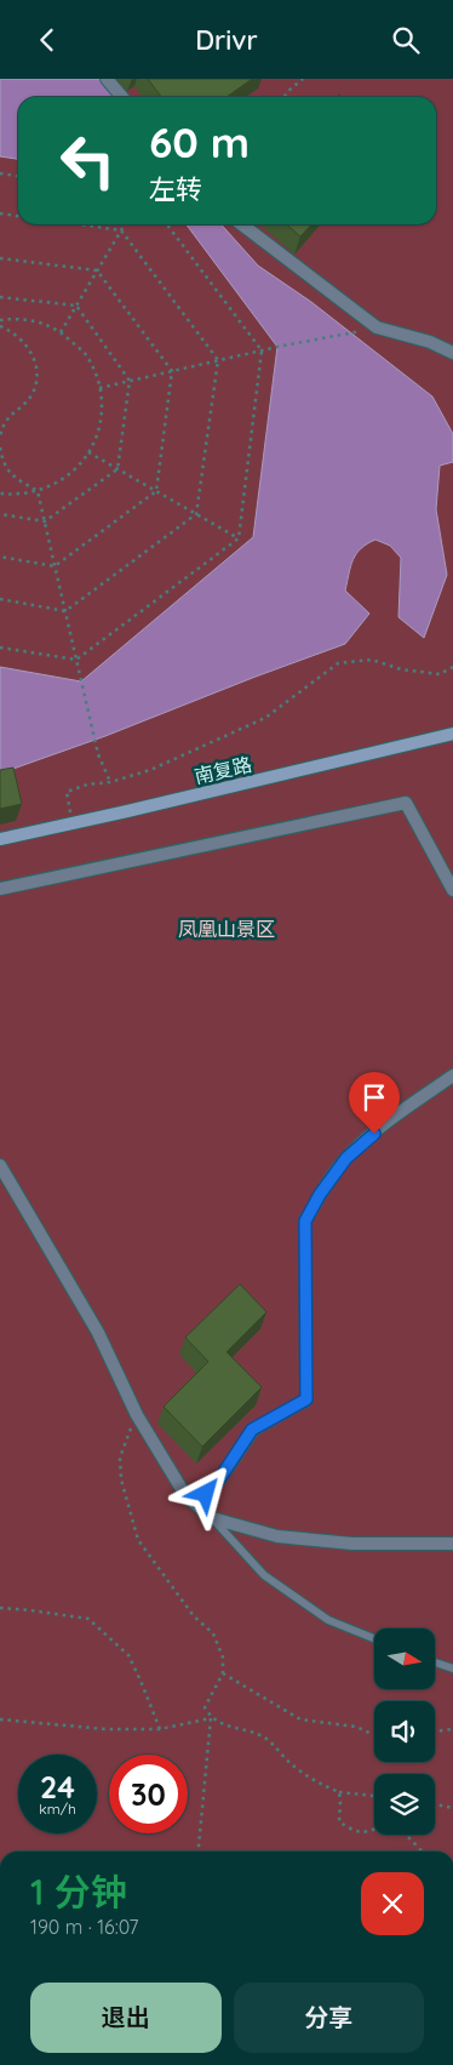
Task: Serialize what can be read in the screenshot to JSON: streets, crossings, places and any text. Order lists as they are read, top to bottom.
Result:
{
  "streets": {
    "street": ["南复路"]
  },
  "parks": ["凤凰山景区"],
  "north": "right",
  "page": {
    "header": "Drivr",
    "turn": ["60 m", "左转"],
    "speed": "24 km/h",
    "limit": "30",
    "heading": ["1 分钟", "190 m · 16:07"],
    "buttons": ["退出", "分享"]
  }
}
